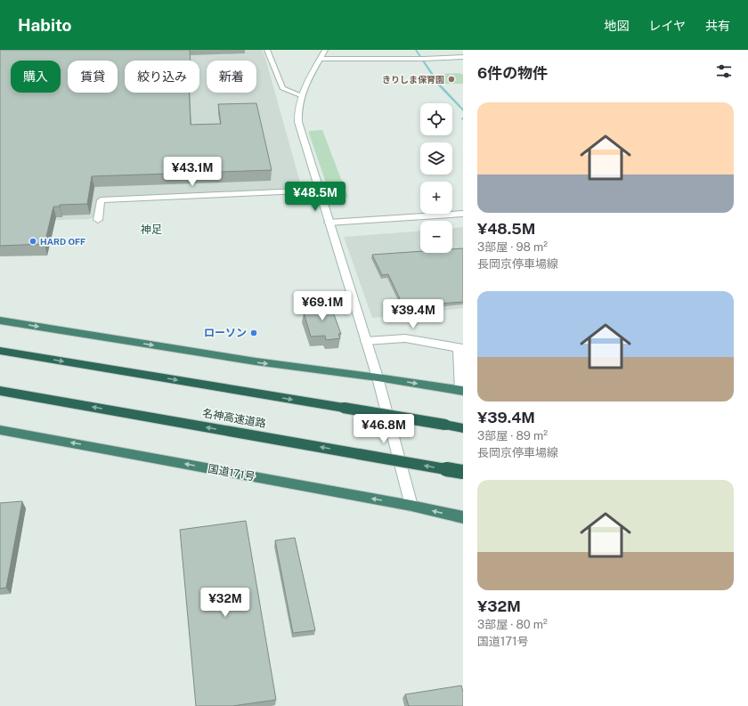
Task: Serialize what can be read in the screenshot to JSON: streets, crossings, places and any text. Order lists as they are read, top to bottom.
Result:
{
  "streets": {
    "highway": ["名神高速道路", "国道171号"]
  },
  "districts": ["神足"],
  "places": ["きりしま保育園", "HARD OFF", "ローソン"],
  "page": {
    "header": "Habito",
    "nav": ["地図", "レイヤ", "共有"],
    "heading": "6件の物件",
    "chip": [
      "購入",
      "賃貸",
      "絞り込み",
      "新着"
    ],
    "list": [
      {
        "name": "¥48.5M",
        "note": "3部屋 · 98 m² · 長岡京停車場線"
      },
      {
        "name": "¥39.4M",
        "note": "3部屋 · 89 m² · 長岡京停車場線"
      },
      {
        "name": "¥32M",
        "note": "3部屋 · 80 m² · 国道171号"
      }
    ],
    "map_buttons": ["+", "−"],
    "price": [
      "¥43.1M",
      "¥48.5M",
      "¥69.1M",
      "¥39.4M",
      "¥46.8M",
      "¥32M"
    ]
  }
}
